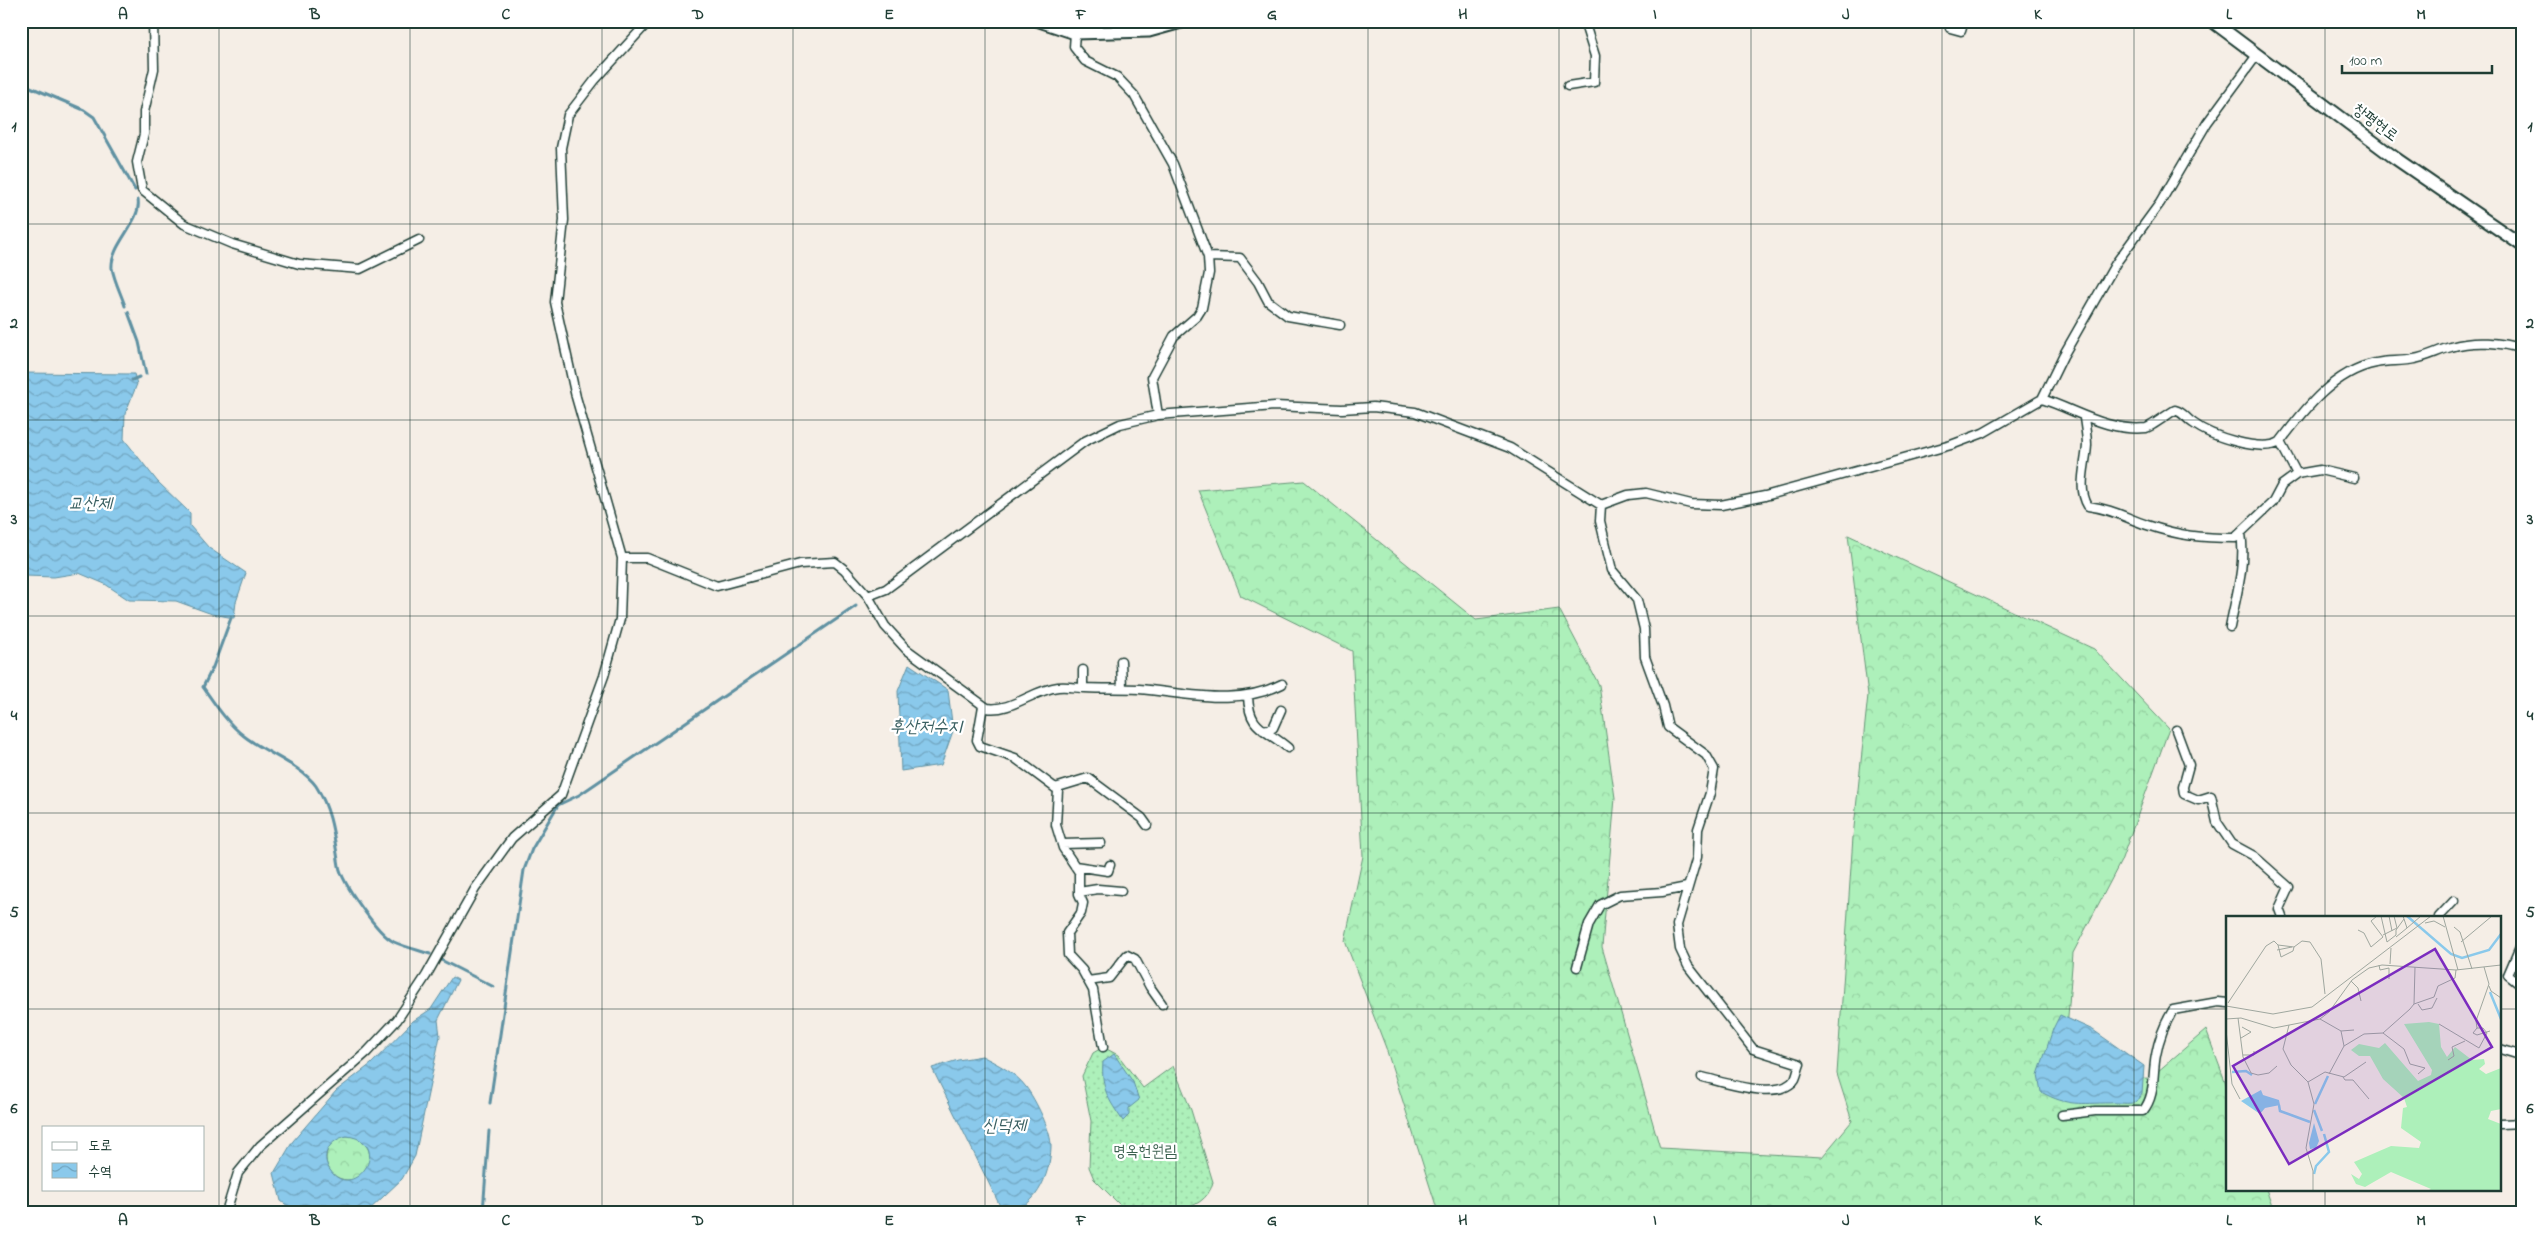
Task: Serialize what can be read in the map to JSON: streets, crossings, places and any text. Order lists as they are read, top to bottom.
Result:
{
  "streets": {
    "main road": ["창평현로"]
  },
  "water": ["교산제", "후산저수지", "신덕제"],
  "parks": ["명옥헌원림"],
  "legend": ["도로", "수역"],
  "scale_bar": "100 m",
  "grid": {
    "columns": [
      "A",
      "B",
      "C",
      "D",
      "E",
      "F",
      "G",
      "H",
      "I",
      "J",
      "K",
      "L",
      "M"
    ],
    "rows": [
      "1",
      "2",
      "3",
      "4",
      "5",
      "6"
    ]
  }
}
